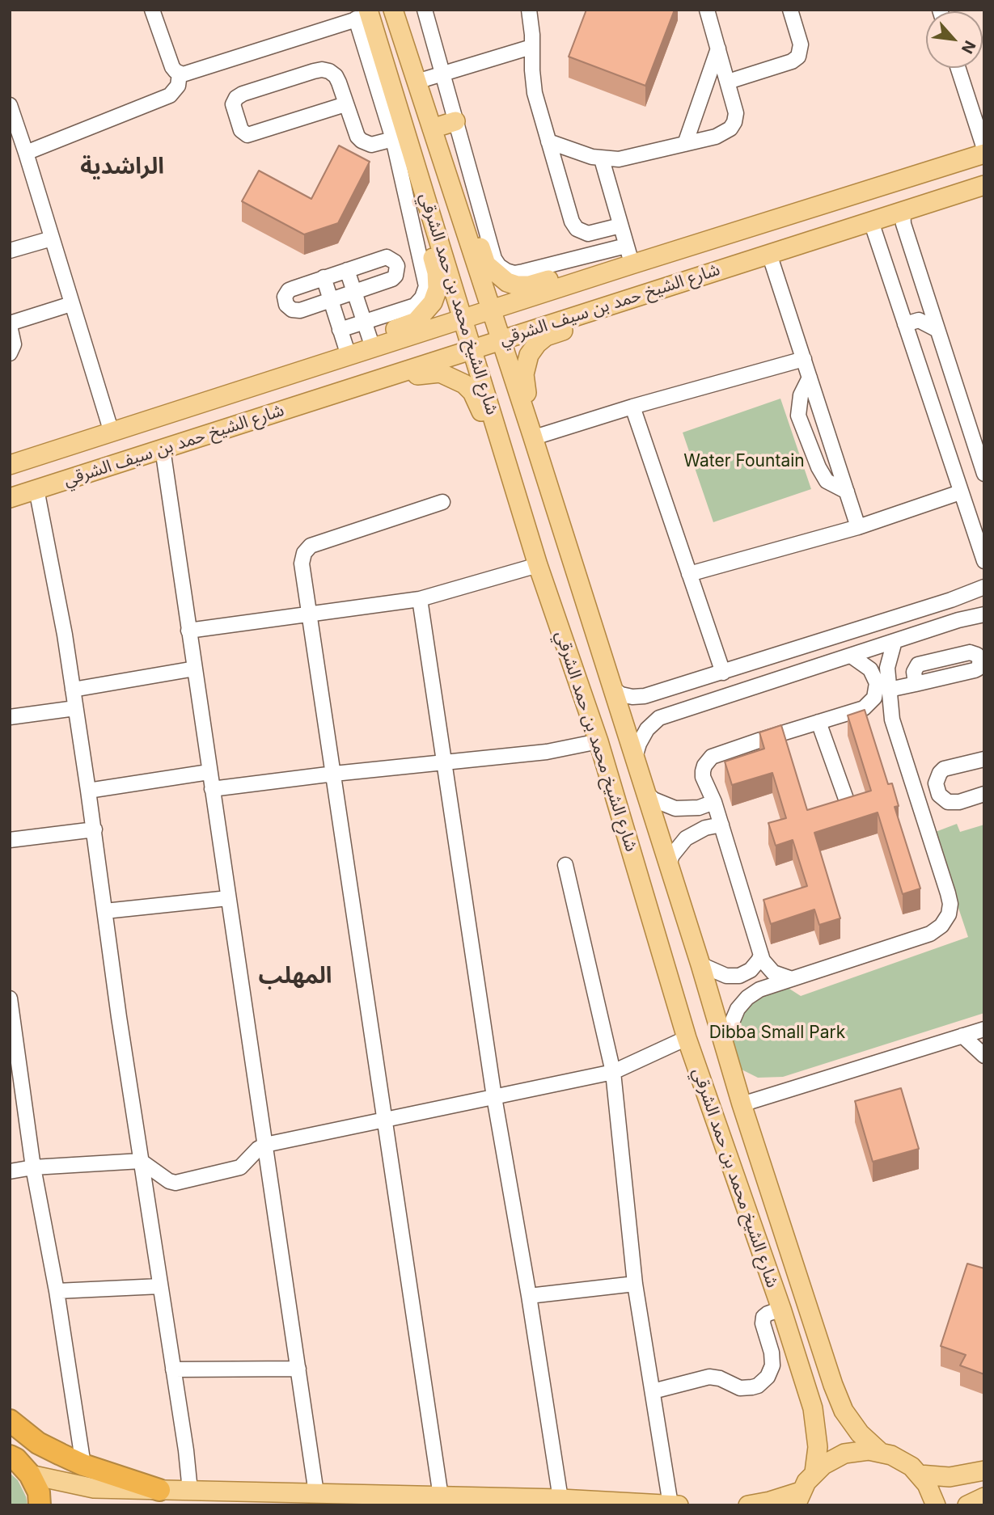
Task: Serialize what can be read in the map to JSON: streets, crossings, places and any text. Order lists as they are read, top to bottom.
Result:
{
  "streets": {
    "main road": ["شارع الشيخ محمد بن حمد الشرقي", "شارع الشيخ حمد بن سيف الشرقي"]
  },
  "crossings": [
    ["شارع الشيخ محمد بن حمد الشرقي", "شارع الشيخ حمد بن سيف الشرقي"]
  ],
  "districts": ["الراشدية", "المهلب"],
  "parks": ["Water Fountain", "Dibba Small Park"],
  "north": "bottom right"
}
